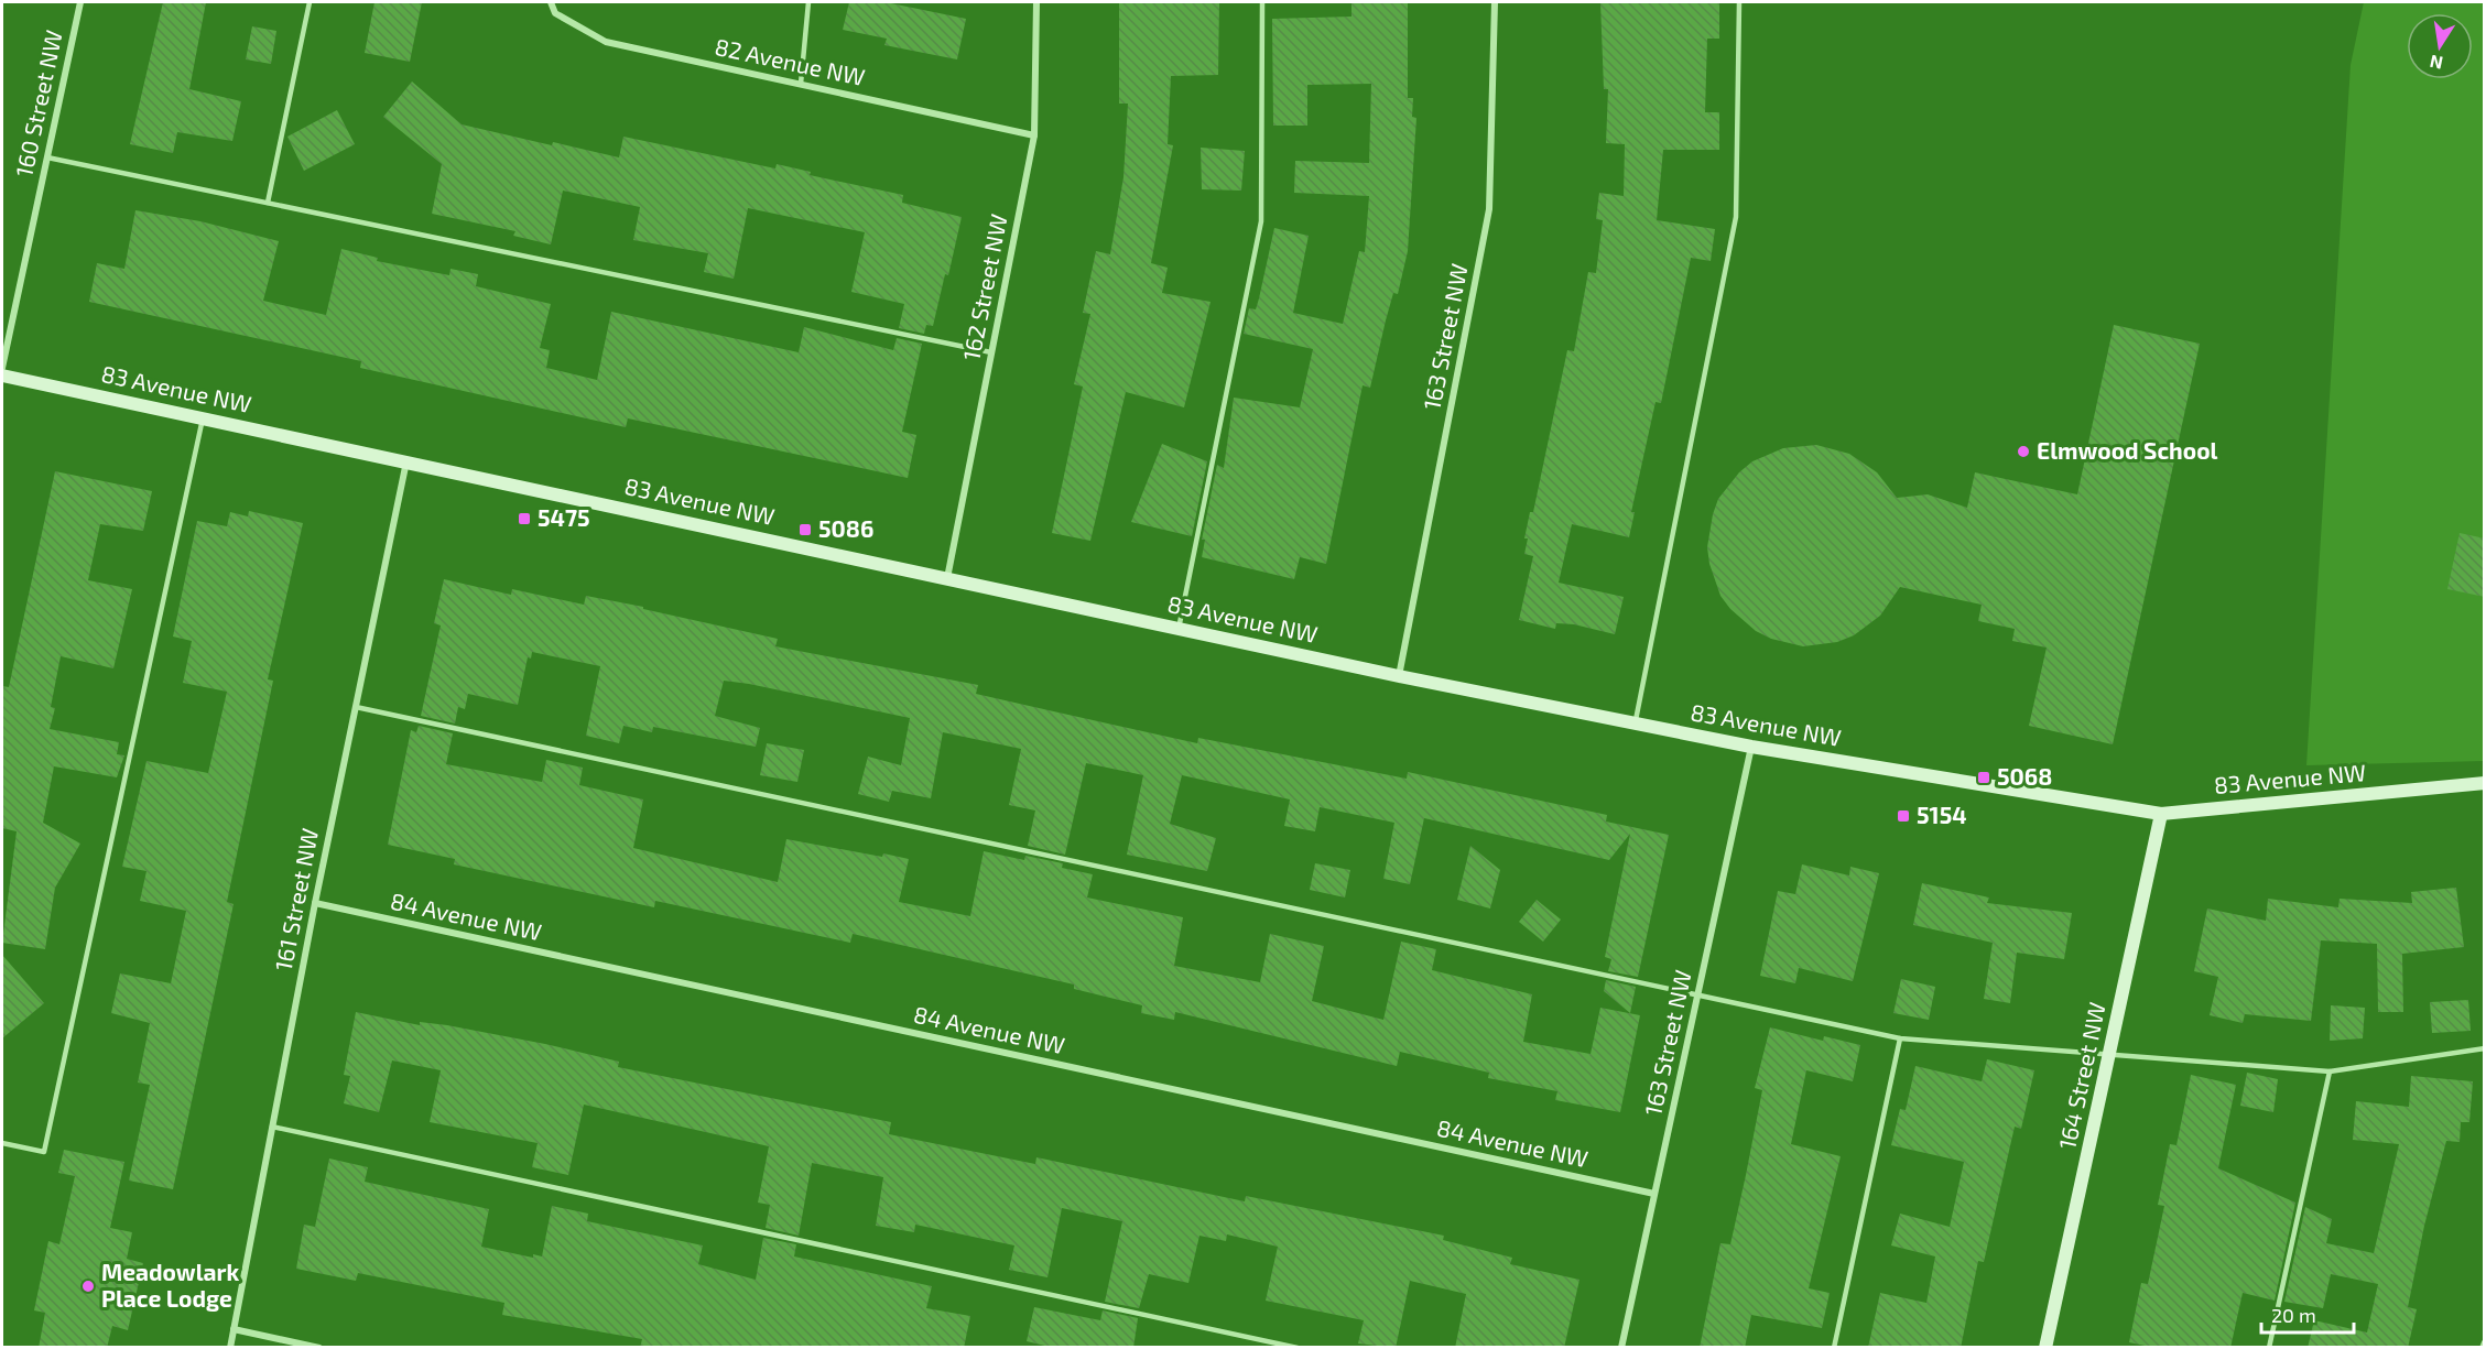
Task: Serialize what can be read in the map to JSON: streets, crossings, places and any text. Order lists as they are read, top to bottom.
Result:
{
  "streets": {
    "street": [
      "82 Avenue NW",
      "160 Street NW",
      "162 Street NW",
      "163 Street NW",
      "83 Avenue NW",
      "161 Street NW",
      "84 Avenue NW",
      "164 Street NW"
    ]
  },
  "crossings": [
    ["82 Avenue NW", "162 Street NW"],
    ["162 Street NW", "83 Avenue NW"],
    ["163 Street NW", "83 Avenue NW"],
    ["163 Street NW", "84 Avenue NW"],
    ["83 Avenue NW", "161 Street NW"],
    ["83 Avenue NW", "164 Street NW"],
    ["161 Street NW", "84 Avenue NW"]
  ],
  "places": {
    "other": ["Elmwood School", "Meadowlark Place Lodge"],
    "transit": [
      "5475",
      "5086",
      "5068",
      "5154"
    ]
  },
  "scale_bar": "20 m",
  "north": "bottom"
}
